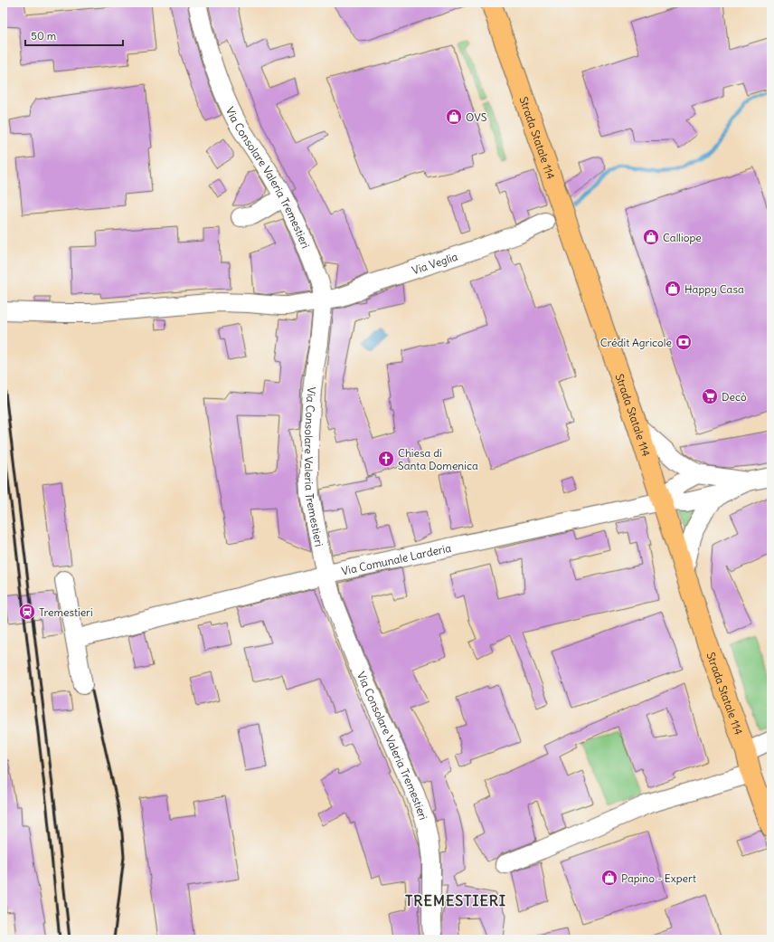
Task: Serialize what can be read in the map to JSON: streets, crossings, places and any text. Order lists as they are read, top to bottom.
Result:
{
  "streets": {
    "main road": ["Strada Statale 114"],
    "street": ["Via Consolare Valeria Tremestieri", "Via Veglia", "Via Comunale Larderia"]
  },
  "crossings": [
    ["Strada Statale 114", "Via Comunale Larderia"],
    ["Via Consolare Valeria Tremestieri", "Via Veglia"],
    ["Via Consolare Valeria Tremestieri", "Via Comunale Larderia"]
  ],
  "districts": ["TREMESTIERI"],
  "places": {
    "shop": [
      "OVS",
      "Calliope",
      "Happy Casa",
      "Papino - Expert"
    ],
    "bank": ["Crédit Agricole"],
    "supermarket": ["Decò"],
    "church": ["Chiesa di Santa Domenica"],
    "station": ["Tremestieri"]
  },
  "scale_bar": "50 m"
}
